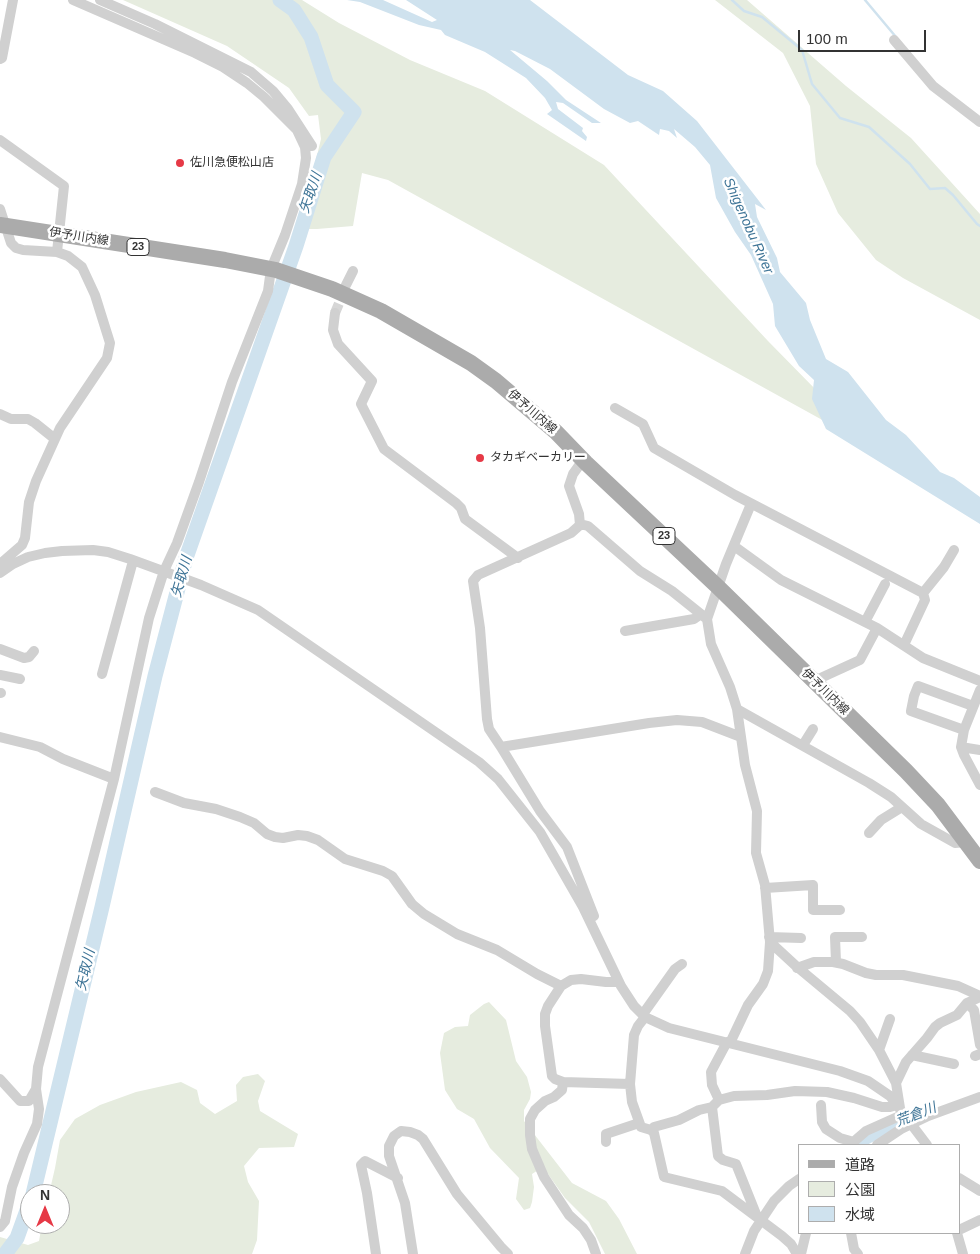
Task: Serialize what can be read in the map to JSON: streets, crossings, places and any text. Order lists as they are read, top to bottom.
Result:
{
  "streets": {
    "main road": ["伊予川内線", "23"]
  },
  "water": ["矢取川", "Shigenobu River", "荒倉川"],
  "places": ["佐川急便松山店", "タカギベーカリー"],
  "legend": ["道路", "公園", "水域"],
  "scale_bar": "100 m",
  "north": "top"
}
